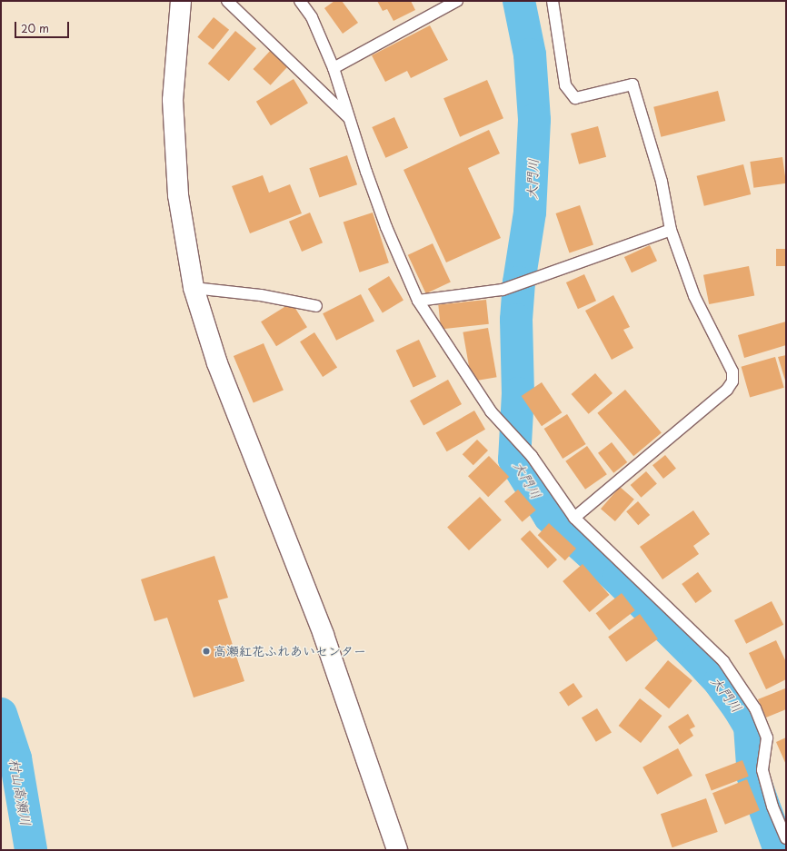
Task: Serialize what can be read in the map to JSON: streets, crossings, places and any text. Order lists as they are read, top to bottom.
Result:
{
  "water": ["大門川", "村山高瀬川"],
  "places": ["高瀬紅花ふれあいセンター"],
  "scale_bar": "20 m"
}
